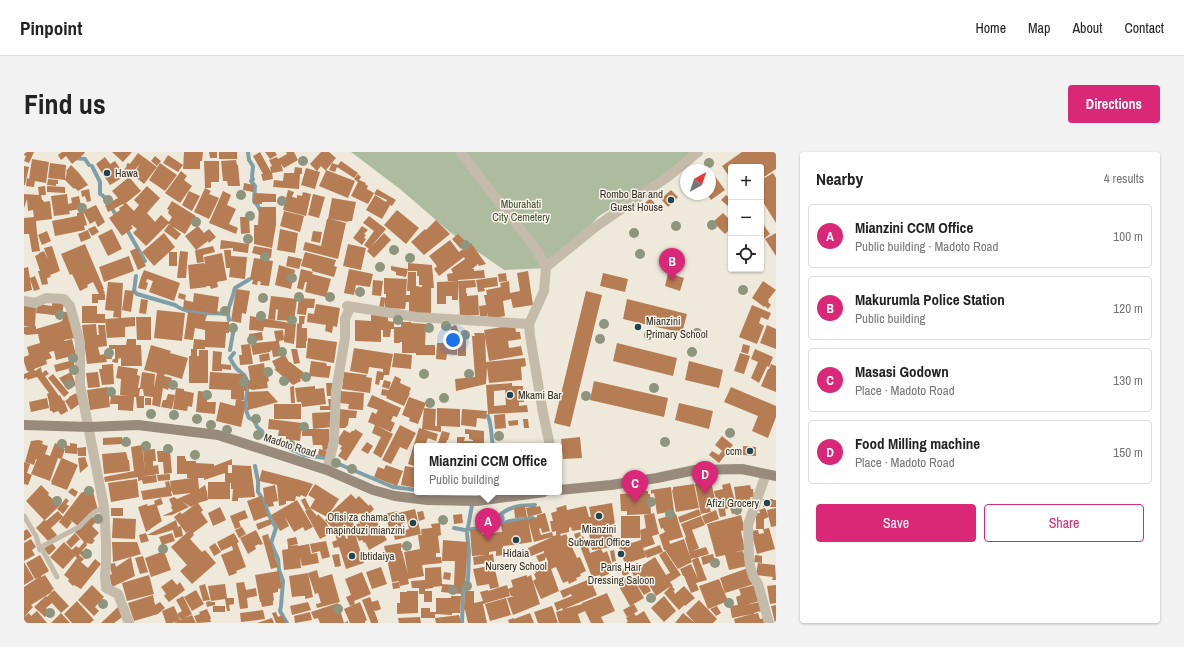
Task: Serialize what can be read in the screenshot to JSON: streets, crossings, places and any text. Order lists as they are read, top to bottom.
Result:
{
  "streets": {
    "main road": ["Madoto Road"]
  },
  "parks": ["Mburahati City Cemetery"],
  "places": [
    "Hawa",
    "Rombo Bar and Guest House",
    "Mianzini Primary School",
    "Mkami Bar",
    "ccm",
    "Afizi Grocery",
    "Mianzini Subward Office",
    "Ofisi za chama cha mapinduzi mianzini",
    "Hidaia Nursery School",
    "Paris Hair Dressing Saloon",
    "Ibtidaiya"
  ],
  "north": "top right",
  "page": {
    "header": "Pinpoint",
    "nav": [
      "Home",
      "Map",
      "About",
      "Contact"
    ],
    "title": "Find us",
    "buttons": [
      "Directions",
      ["Save", "Share"]
    ],
    "heading": ["Nearby", "4 results"],
    "map_buttons": ["+", "−"],
    "list": [
      {
        "mark": "A",
        "name": "Mianzini CCM Office",
        "note": "Public building · Madoto Road",
        "value": "100 m"
      },
      {
        "mark": "B",
        "name": "Makurumla Police Station",
        "note": "Public building",
        "value": "120 m"
      },
      {
        "mark": "C",
        "name": "Masasi Godown",
        "note": "Place · Madoto Road",
        "value": "130 m"
      },
      {
        "mark": "D",
        "name": "Food Milling machine",
        "note": "Place · Madoto Road",
        "value": "150 m"
      }
    ],
    "pins": [
      "B",
      "D",
      "C",
      "A"
    ],
    "popup": ["Mianzini CCM Office", "Public building"]
  }
}
